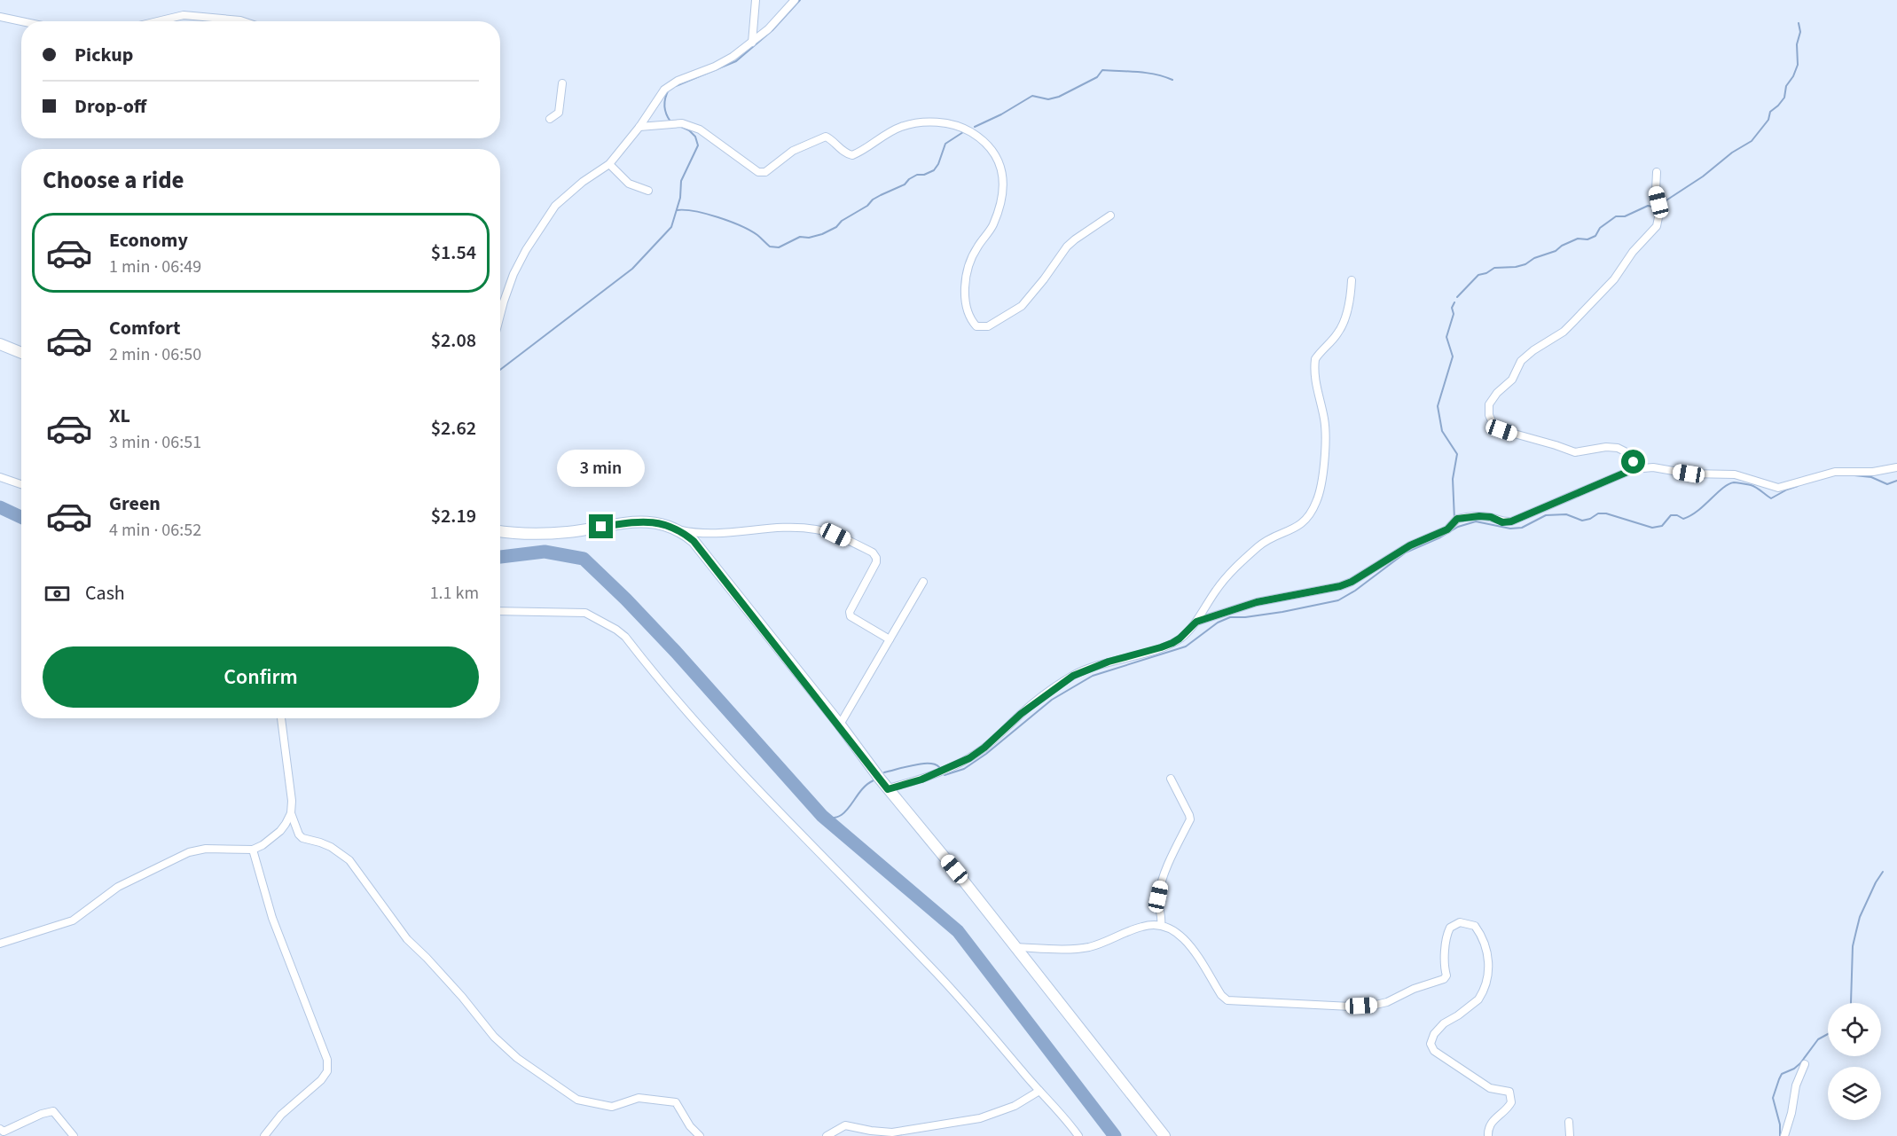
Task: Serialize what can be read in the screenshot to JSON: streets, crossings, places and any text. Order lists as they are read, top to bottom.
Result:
{
  "page": {
    "banner": ["Pickup", "Drop-off"],
    "heading": "Choose a ride",
    "list": [
      {
        "name": "Economy",
        "note": "1 min · 06:49",
        "value": "$1.54"
      },
      {
        "name": "Comfort",
        "note": "2 min · 06:50",
        "value": "$2.08"
      },
      {
        "name": "XL",
        "note": "3 min · 06:51",
        "value": "$2.62"
      },
      {
        "name": "Green",
        "note": "4 min · 06:52",
        "value": "$2.19"
      }
    ],
    "bubble": "3 min",
    "pay": ["Cash", "1.1 km"],
    "buttons": "Confirm"
  }
}
